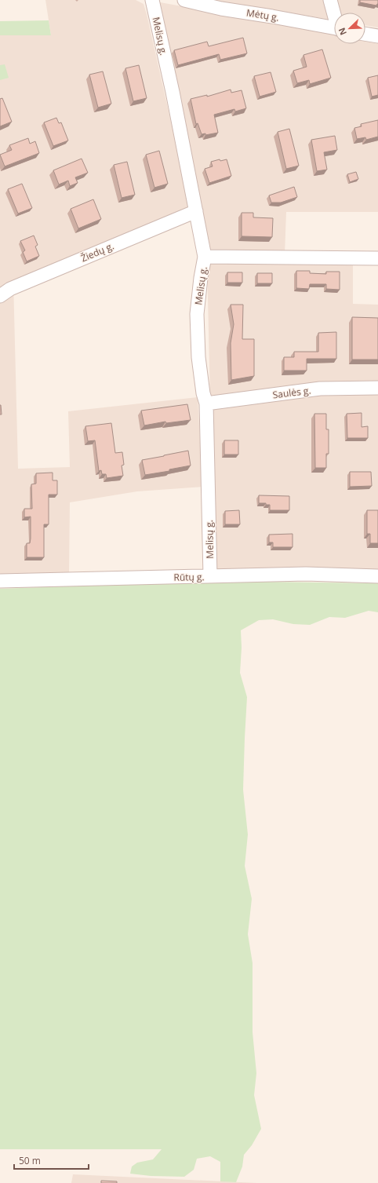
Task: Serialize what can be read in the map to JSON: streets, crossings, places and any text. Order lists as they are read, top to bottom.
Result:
{
  "streets": {
    "street": [
      "Mėtų g.",
      "Melisų g.",
      "Žiedų g.",
      "Saulės g.",
      "Rūtų g."
    ]
  },
  "crossings": [
    ["Melisų g.", "Žiedų g."],
    ["Melisų g.", "Saulės g."],
    ["Melisų g.", "Rūtų g."]
  ],
  "scale_bar": "50 m",
  "north": "bottom left"
}
